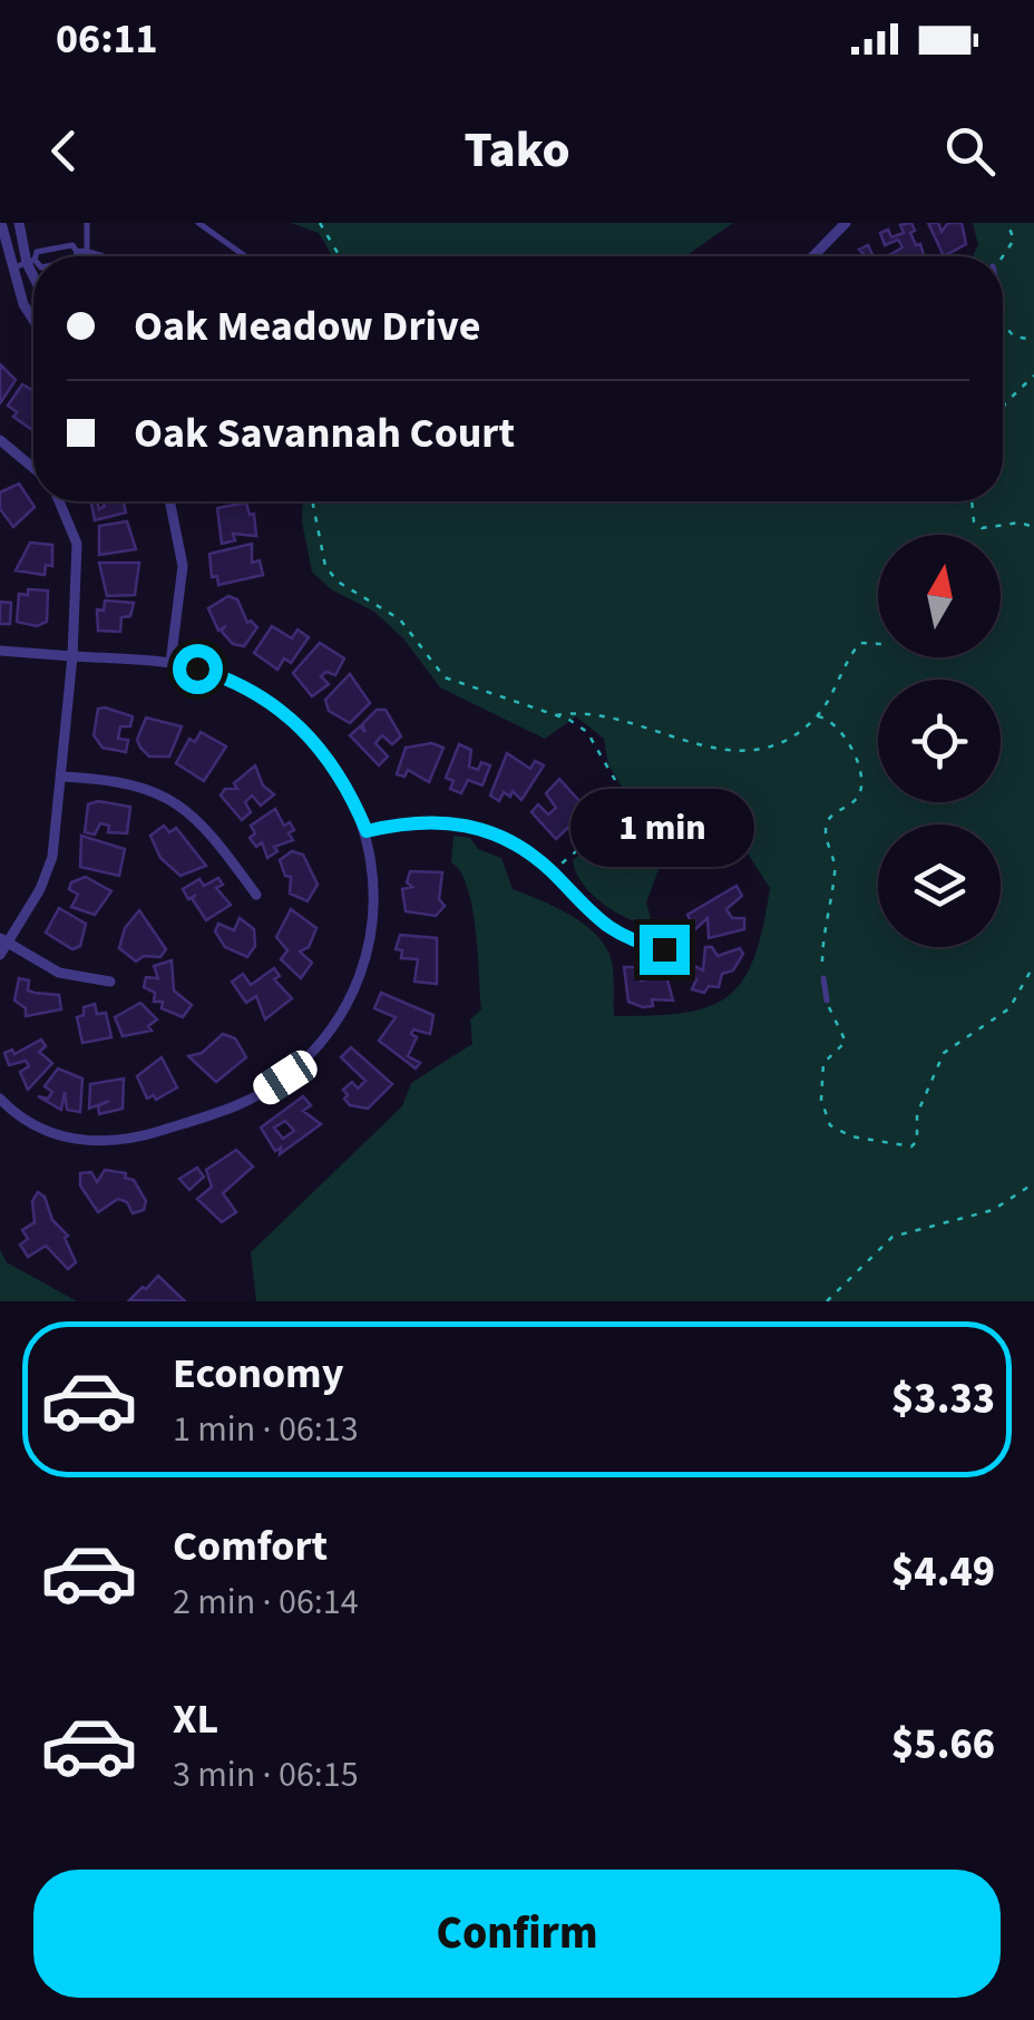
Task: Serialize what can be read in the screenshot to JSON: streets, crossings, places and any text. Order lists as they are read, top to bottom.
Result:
{
  "north": "top",
  "page": {
    "status": "06:11",
    "header": "Tako",
    "banner": ["Oak Meadow Drive", "Oak Savannah Court"],
    "bubble": "1 min",
    "list": [
      {
        "name": "Economy",
        "note": "1 min · 06:13",
        "value": "$3.33"
      },
      {
        "name": "Comfort",
        "note": "2 min · 06:14",
        "value": "$4.49"
      },
      {
        "name": "XL",
        "note": "3 min · 06:15",
        "value": "$5.66"
      }
    ],
    "buttons": "Confirm"
  }
}
